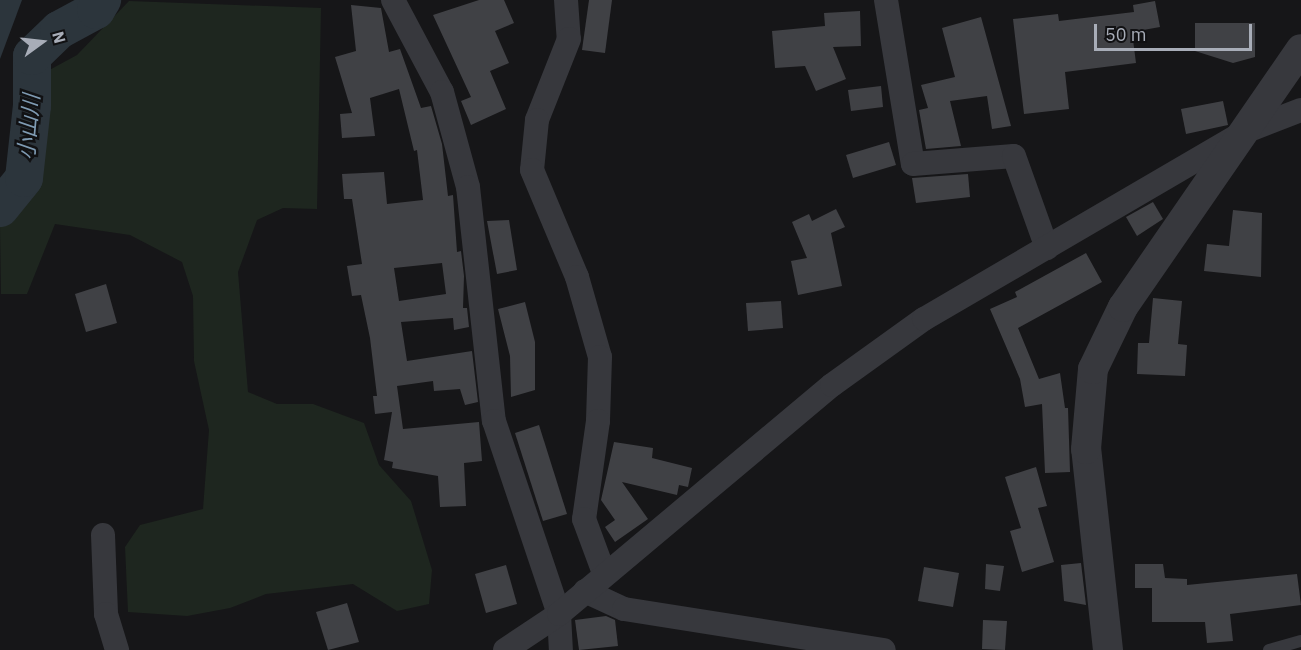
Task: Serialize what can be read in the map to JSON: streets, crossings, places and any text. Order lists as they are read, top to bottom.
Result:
{
  "water": ["小山川"],
  "scale_bar": "50 m",
  "north": "right"
}
